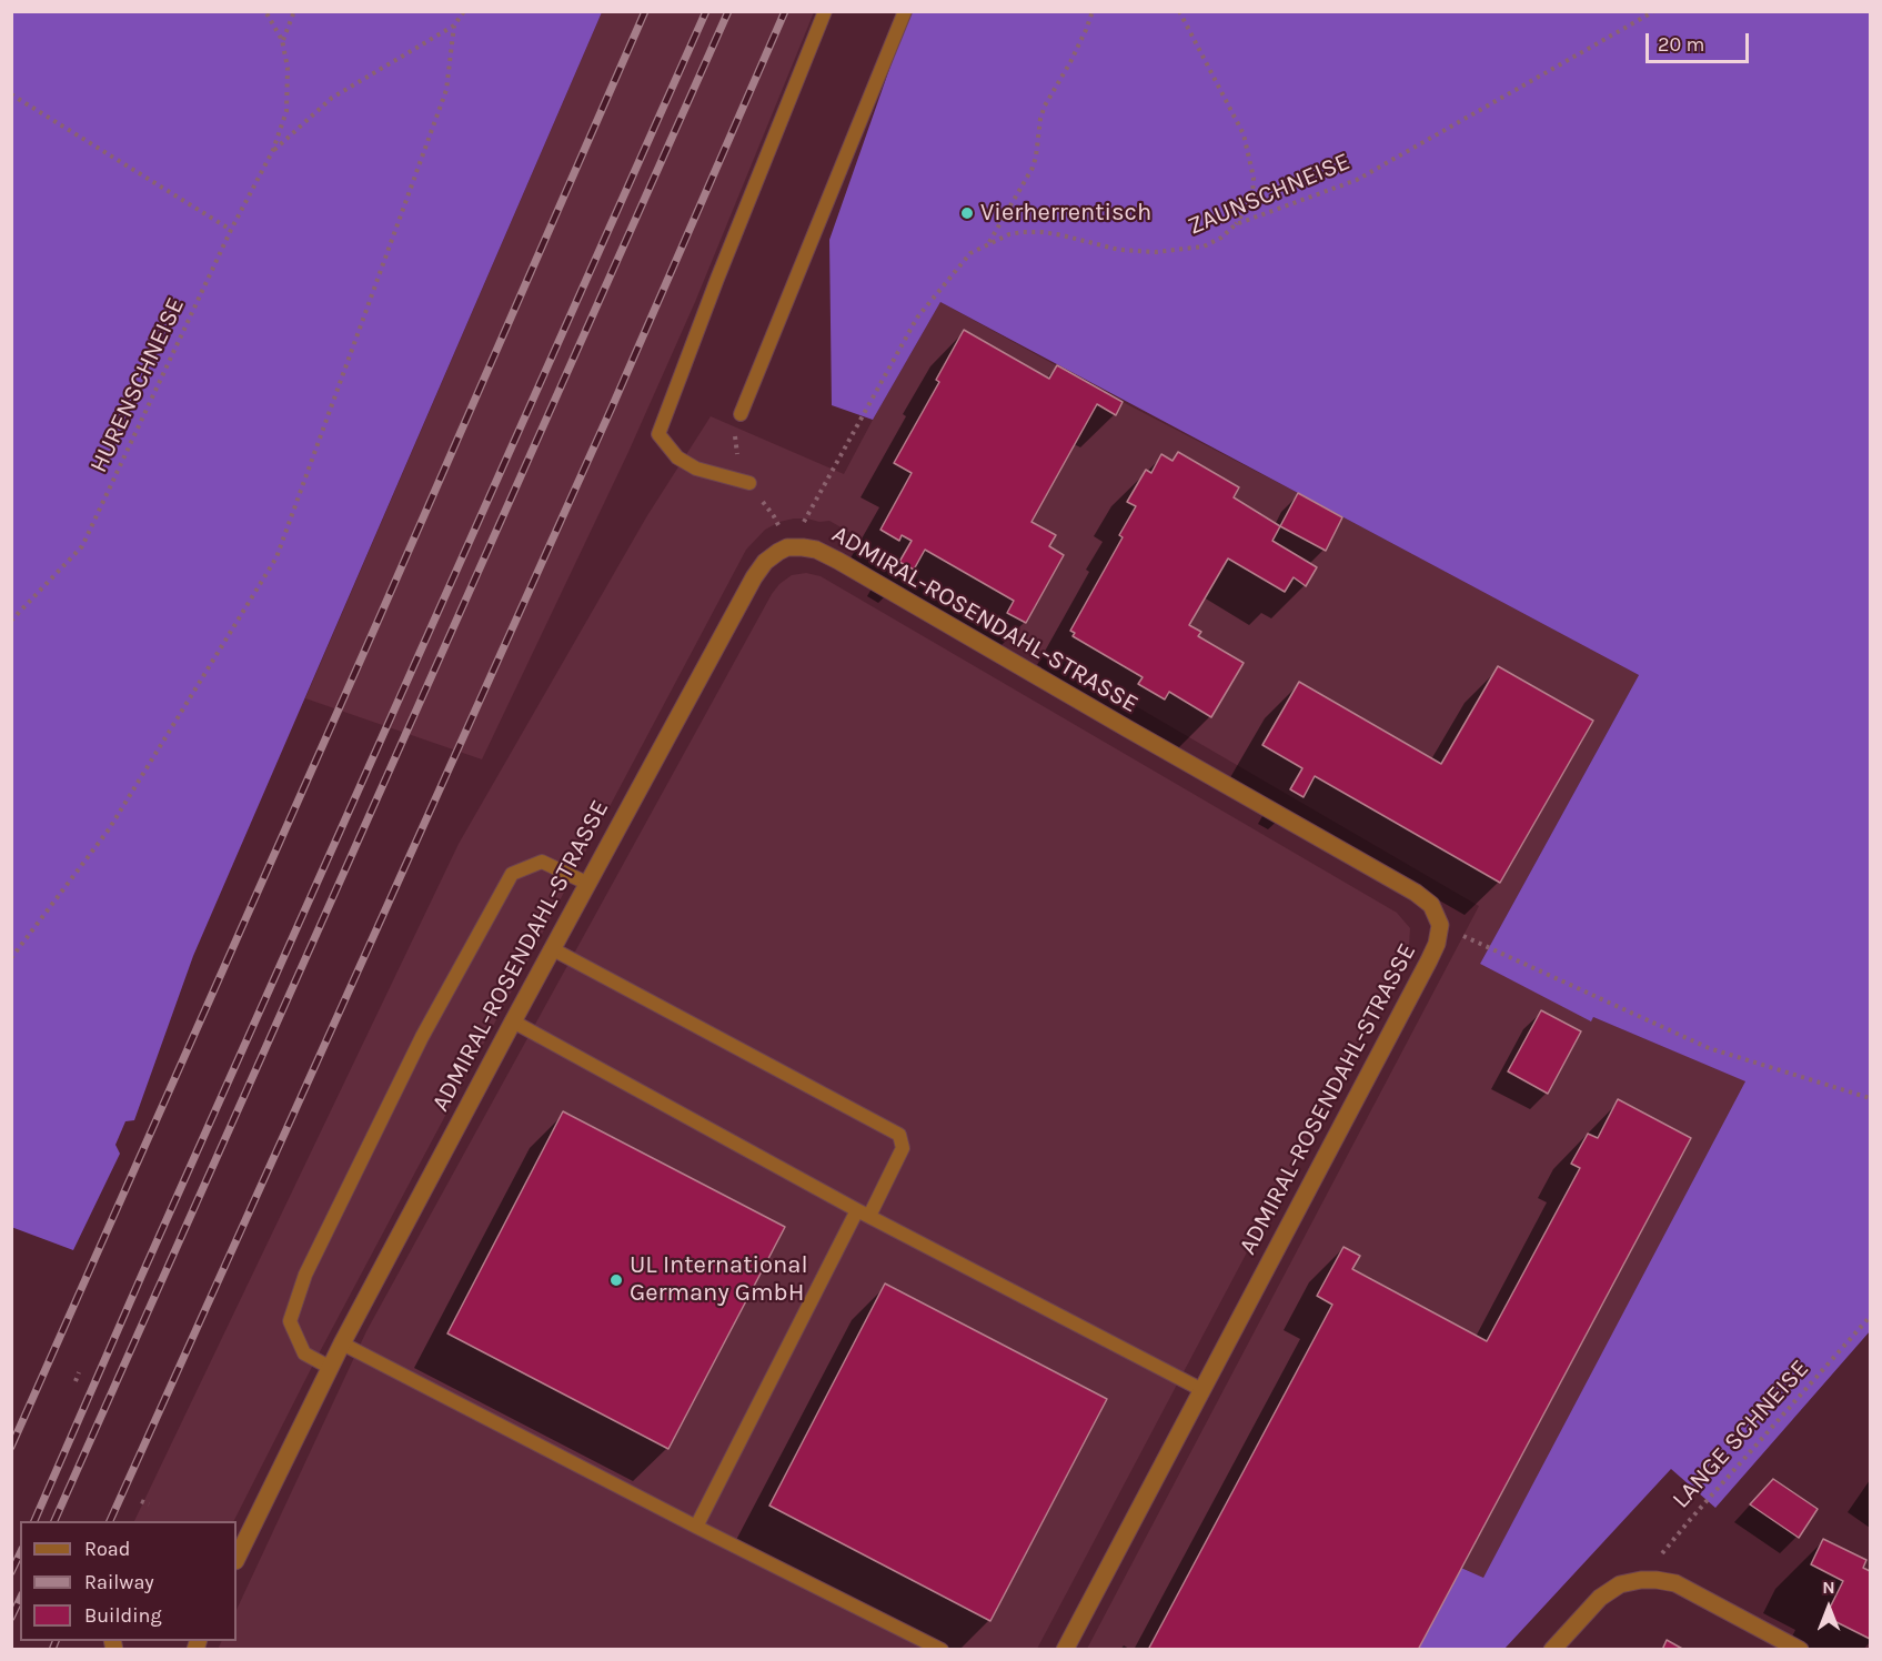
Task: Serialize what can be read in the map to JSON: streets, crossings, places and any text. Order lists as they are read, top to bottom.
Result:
{
  "streets": {
    "street": ["ADMIRAL-ROSENDAHL-STRASSE"],
    "path": ["ZAUNSCHNEISE", "HURENSCHNEISE", "LANGE SCHNEISE"]
  },
  "crossings": [
    ["ZAUNSCHNEISE", "ADMIRAL-ROSENDAHL-STRASSE"]
  ],
  "places": ["Vierherrentisch", "UL International Germany GmbH"],
  "legend": ["Road", "Railway", "Building"],
  "scale_bar": "20 m",
  "north": "top"
}
